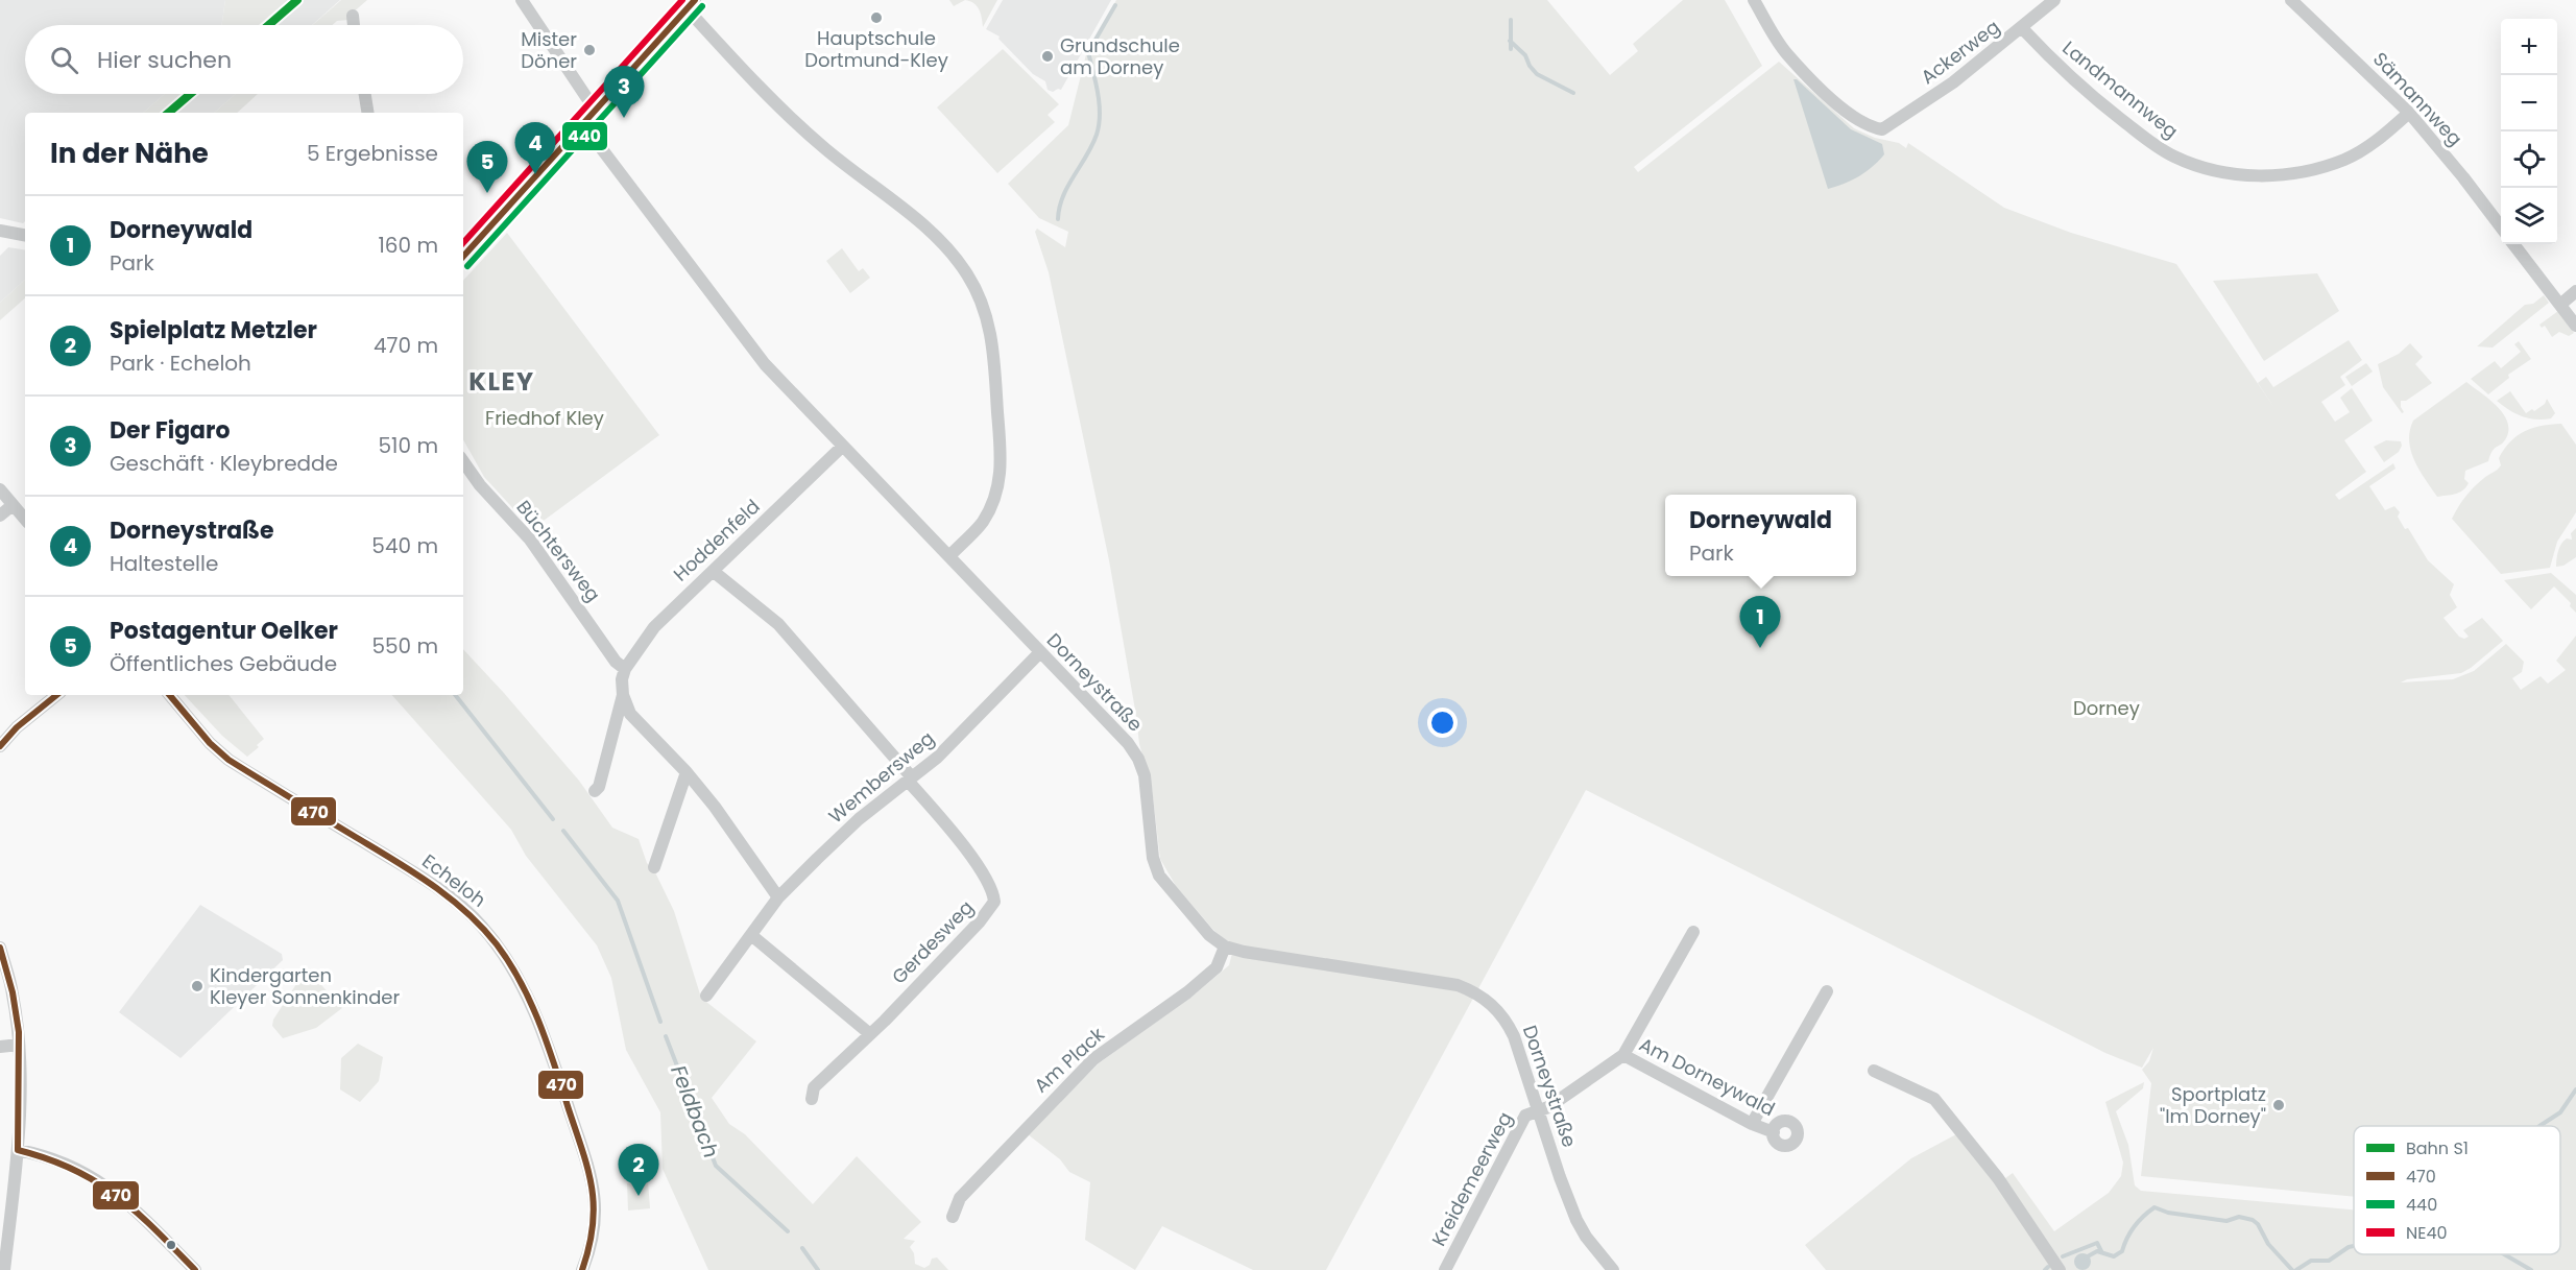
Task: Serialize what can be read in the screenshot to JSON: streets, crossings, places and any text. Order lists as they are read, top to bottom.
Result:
{
  "streets": {
    "street": [
      "Ackerweg",
      "Landmannweg",
      "Sämannweg",
      "Hoddenfeld",
      "Büchtersweg",
      "Dorneystraße",
      "Wembersweg",
      "Echeloh",
      "Gerdesweg",
      "Am Plack",
      "Am Dorneywald",
      "Kreidemeerweg"
    ]
  },
  "crossings": [
    ["Ackerweg", "Landmannweg"],
    ["Landmannweg", "Sämannweg"],
    ["Hoddenfeld", "Büchtersweg"],
    ["Hoddenfeld", "Dorneystraße"],
    ["Hoddenfeld", "Gerdesweg"],
    ["Dorneystraße", "Wembersweg"],
    ["Dorneystraße", "Am Plack"],
    ["Dorneystraße", "Am Dorneywald"],
    ["Dorneystraße", "Kreidemeerweg"],
    ["Wembersweg", "Gerdesweg"],
    ["Am Dorneywald", "Kreidemeerweg"]
  ],
  "districts": ["KLEY"],
  "water": ["Feldbach"],
  "parks": ["Friedhof Kley", "Dorney"],
  "places": [
    "Hauptschule Dortmund-Kley",
    "Mister Döner",
    "Grundschule am Dorney",
    "Kindergarten Kleyer Sonnenkinder",
    "Sportplatz \"Im Dorney\""
  ],
  "lines": [
    "rail line S1",
    "transit line 470",
    "transit line NE40",
    "transit line 440"
  ],
  "legend": [
    "Bahn S1",
    "470",
    "440",
    "NE40"
  ],
  "page": {
    "map_buttons": ["+", "−"],
    "search": "Hier suchen",
    "pins": [
      "3",
      "4",
      "5",
      "1",
      "2"
    ],
    "heading": ["In der Nähe", "5 Ergebnisse"],
    "list": [
      {
        "mark": "1",
        "name": "Dorneywald",
        "note": "Park",
        "value": "160 m"
      },
      {
        "mark": "2",
        "name": "Spielplatz Metzler",
        "note": "Park · Echeloh",
        "value": "470 m"
      },
      {
        "mark": "3",
        "name": "Der Figaro",
        "note": "Geschäft · Kleybredde",
        "value": "510 m"
      },
      {
        "mark": "4",
        "name": "Dorneystraße",
        "note": "Haltestelle",
        "value": "540 m"
      },
      {
        "mark": "5",
        "name": "Postagentur Oelker",
        "note": "Öffentliches Gebäude",
        "value": "550 m"
      }
    ],
    "popup": ["Dorneywald", "Park"]
  }
}
